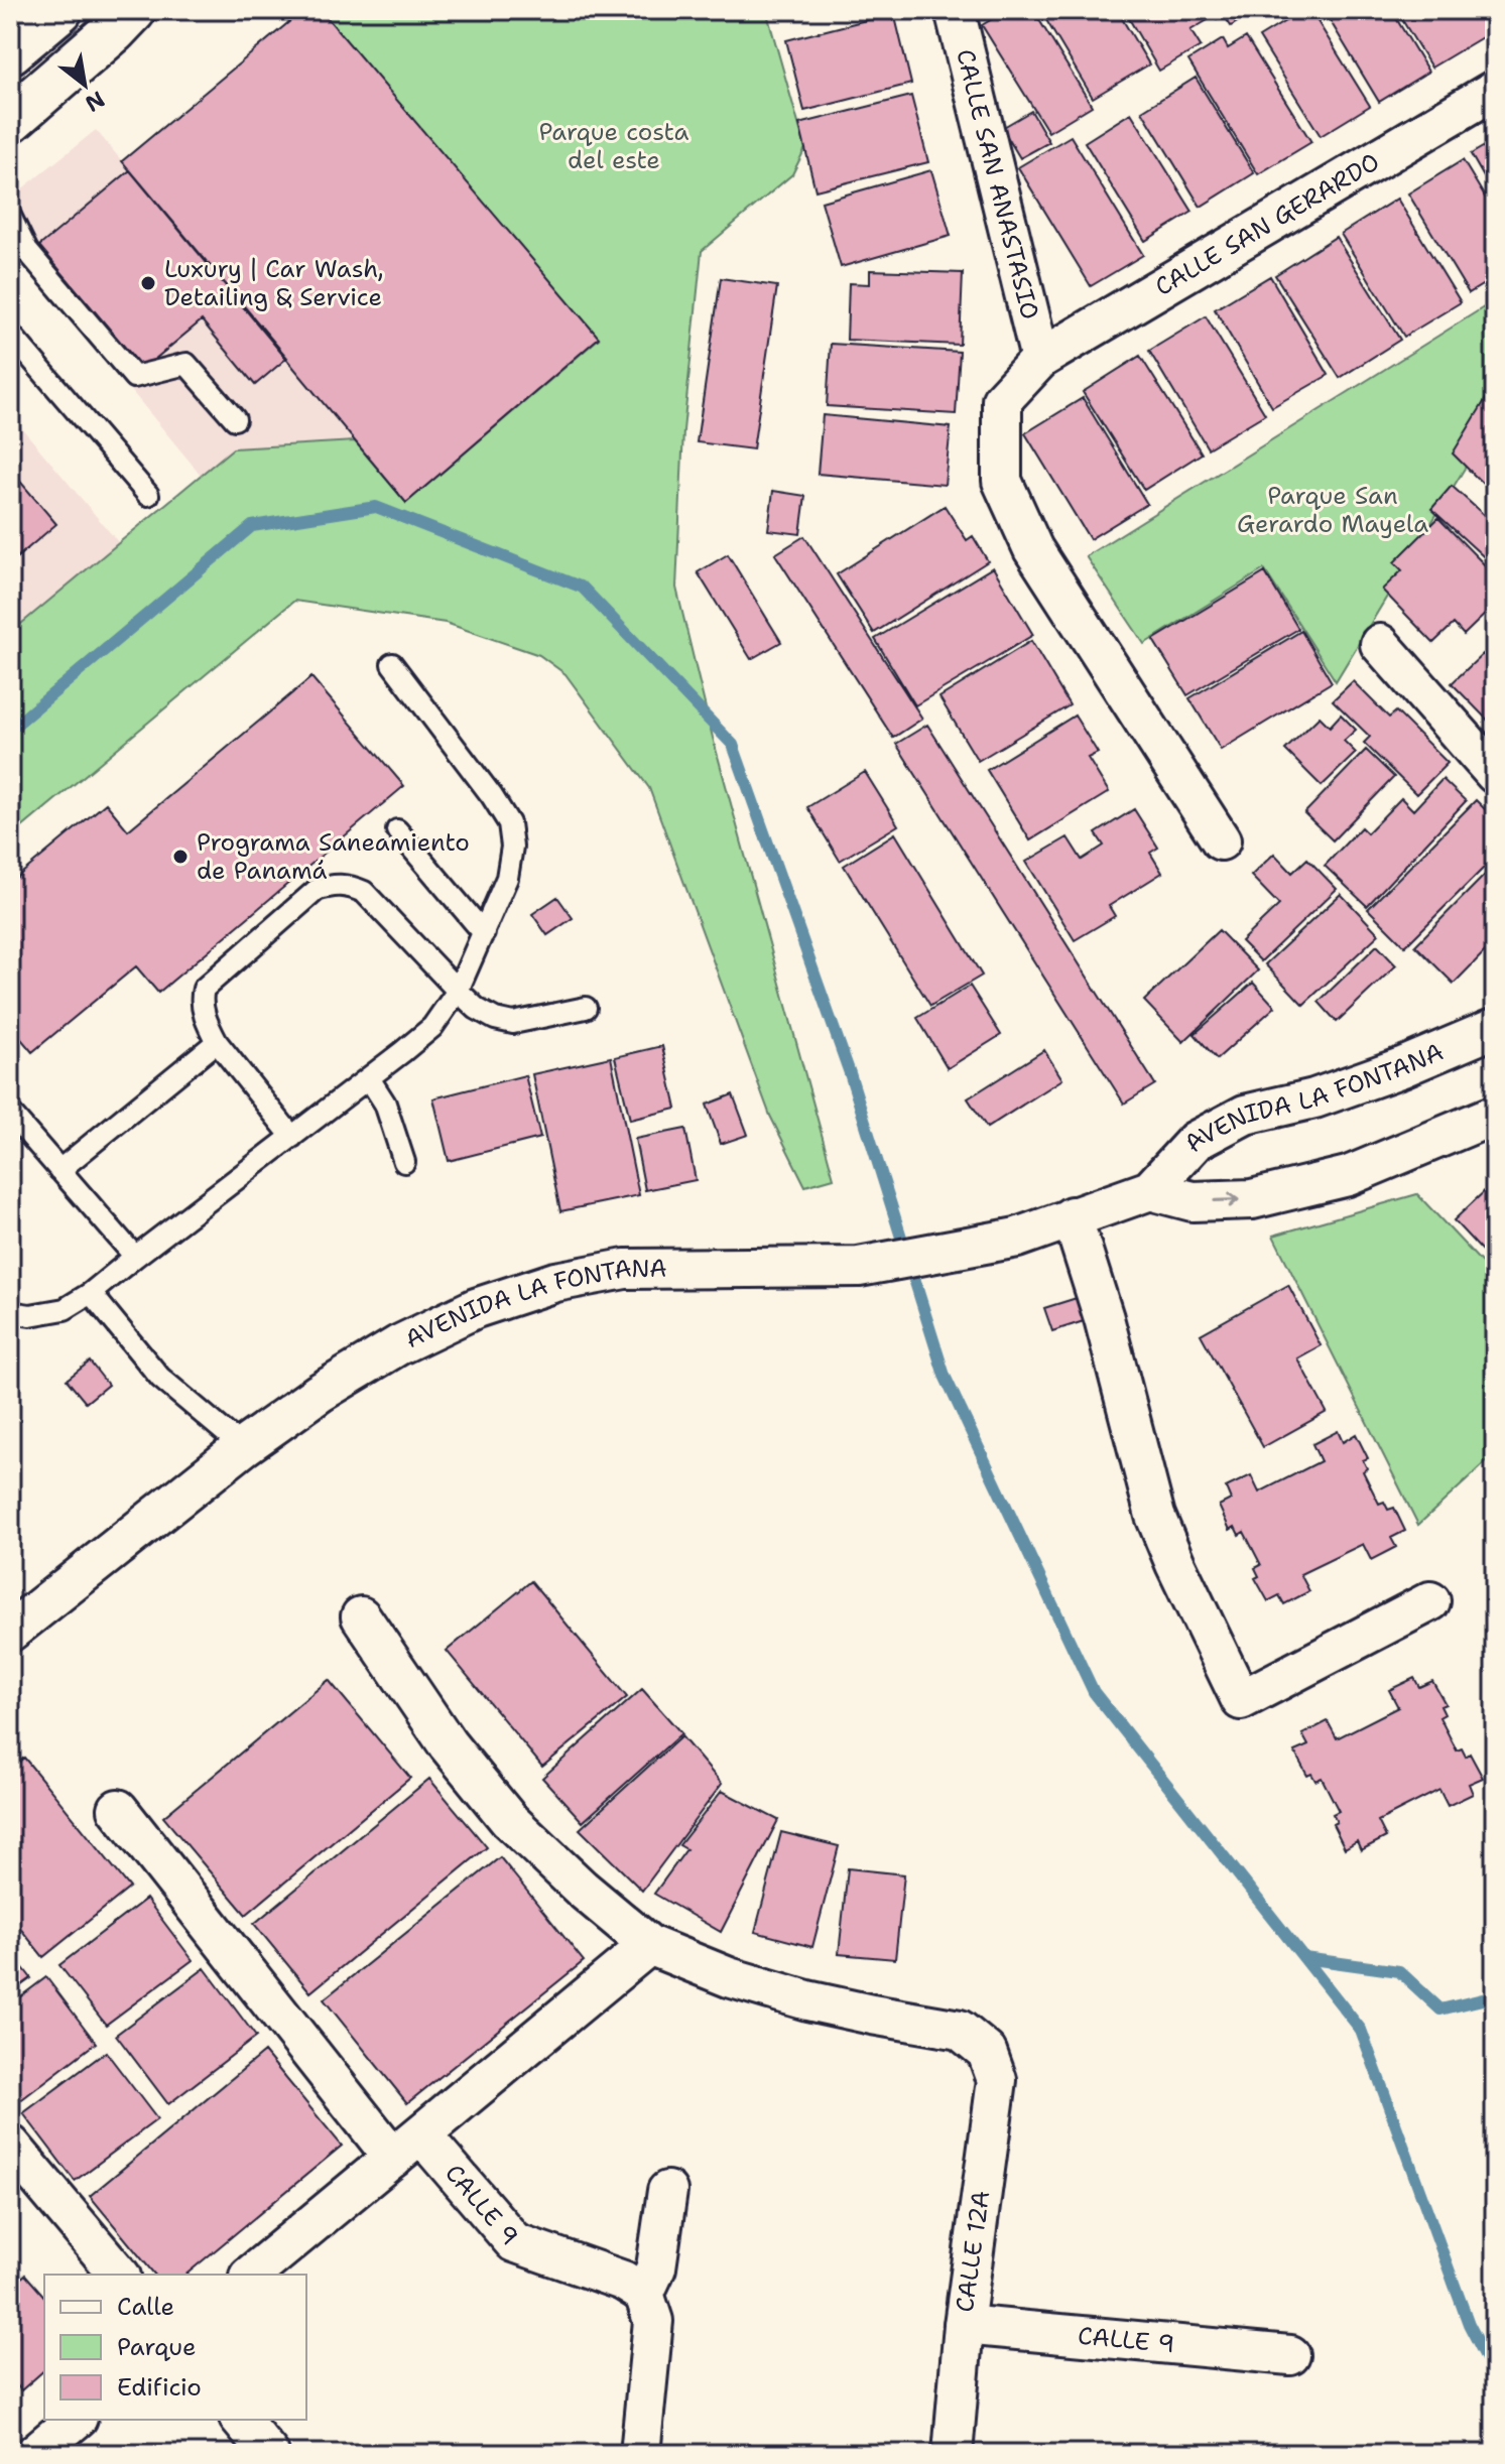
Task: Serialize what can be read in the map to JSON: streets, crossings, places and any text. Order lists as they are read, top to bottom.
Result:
{
  "streets": {
    "street": [
      "CALLE SAN ANASTASIO",
      "CALLE SAN GERARDO",
      "AVENIDA LA FONTANA",
      "CALLE 9",
      "CALLE 12A"
    ]
  },
  "crossings": [
    ["CALLE SAN ANASTASIO", "CALLE SAN GERARDO"],
    ["CALLE 9", "CALLE 12A"]
  ],
  "parks": ["Parque costa del este", "Parque San Gerardo Mayela"],
  "places": ["Luxury | Car Wash, Detailing & Service", "Programa Saneamiento de Panamá"],
  "legend": ["Calle", "Parque", "Edificio"],
  "north": "bottom right"
}
